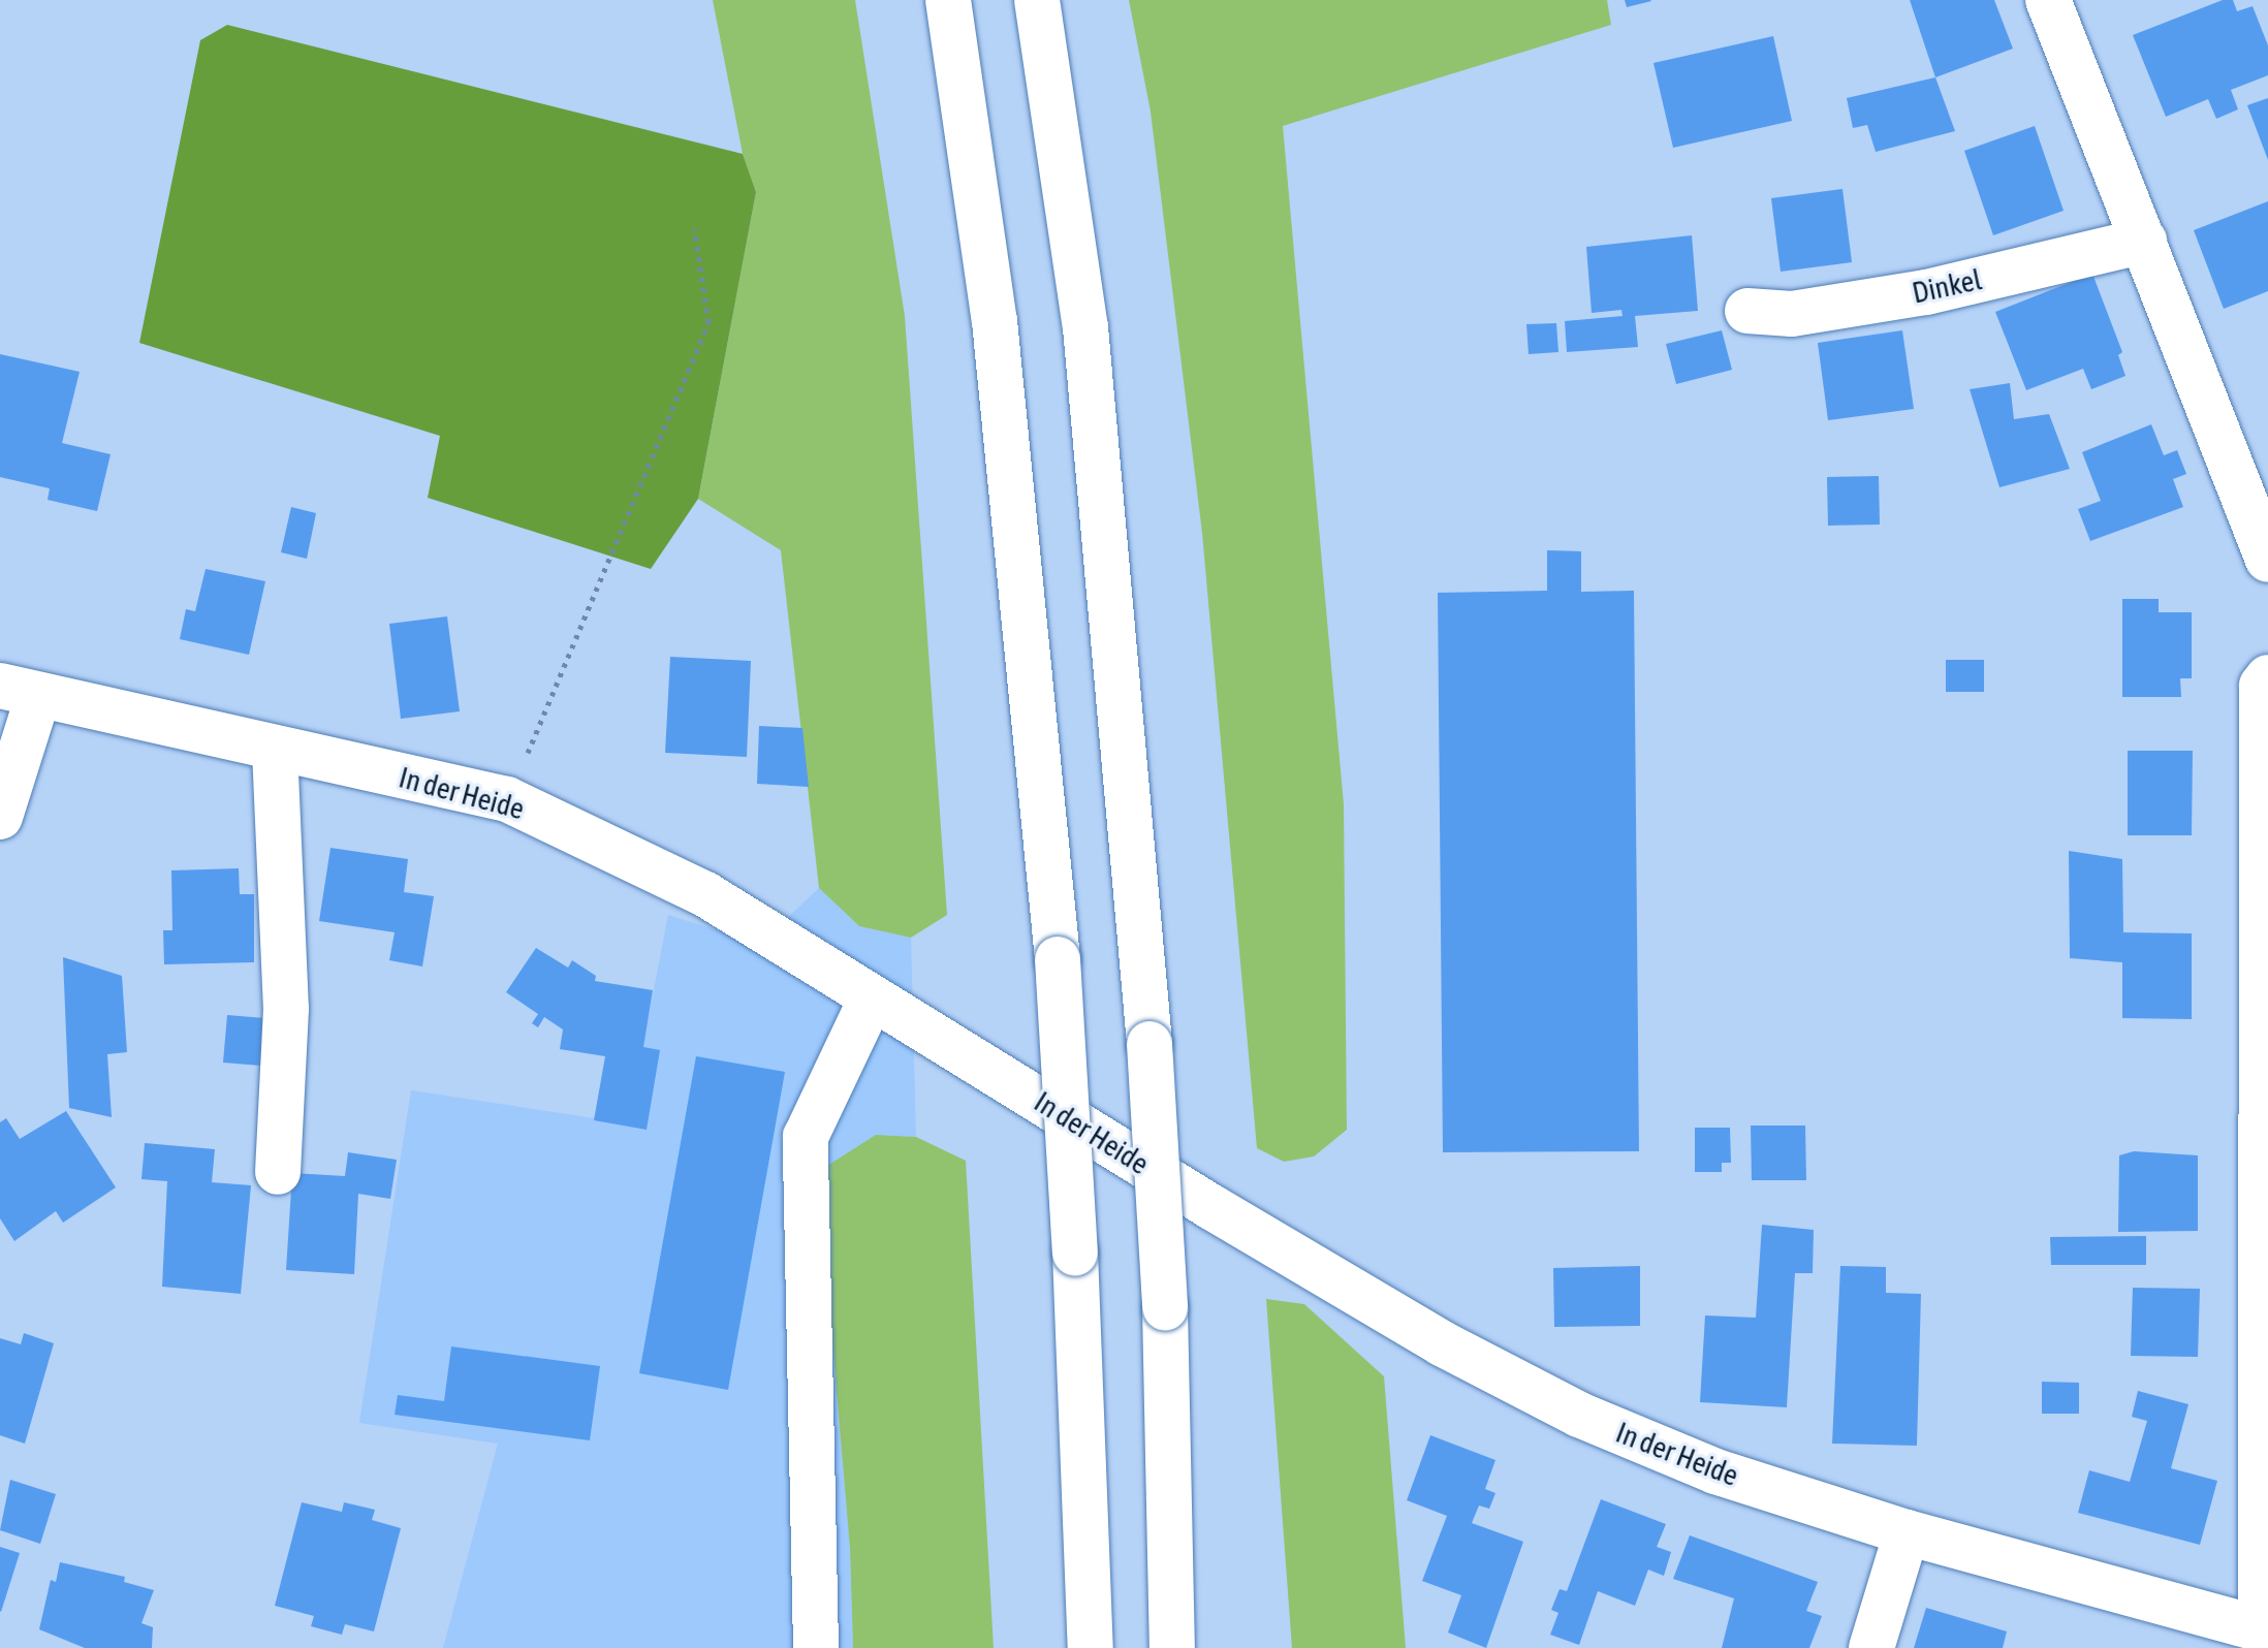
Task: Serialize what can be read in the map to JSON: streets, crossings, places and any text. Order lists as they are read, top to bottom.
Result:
{
  "streets": {
    "main road": ["Dinkel", "In der Heide"]
  }
}
